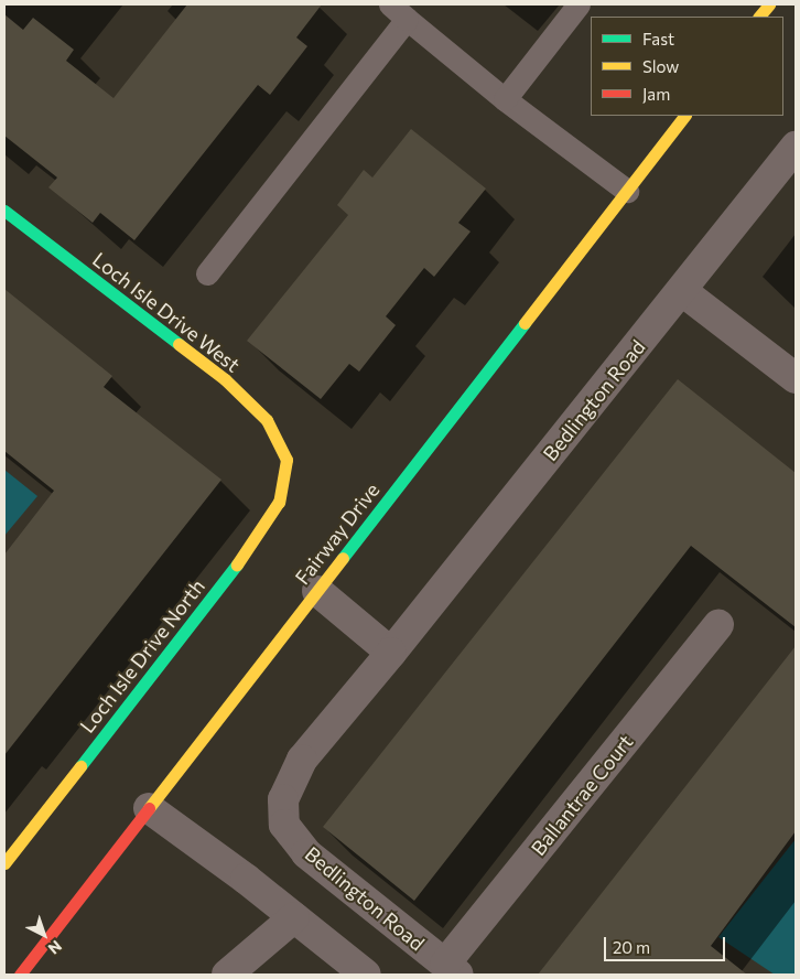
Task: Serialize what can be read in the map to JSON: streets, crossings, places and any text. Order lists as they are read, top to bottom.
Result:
{
  "streets": {
    "street": [
      "Loch Isle Drive West",
      "Bedlington Road",
      "Fairway Drive",
      "Loch Isle Drive North",
      "Ballantrae Court"
    ]
  },
  "crossings": [
    ["Loch Isle Drive West", "Loch Isle Drive North"],
    ["Bedlington Road", "Ballantrae Court"]
  ],
  "legend": ["Fast", "Slow", "Jam"],
  "scale_bar": "20 m",
  "north": "bottom right"
}
